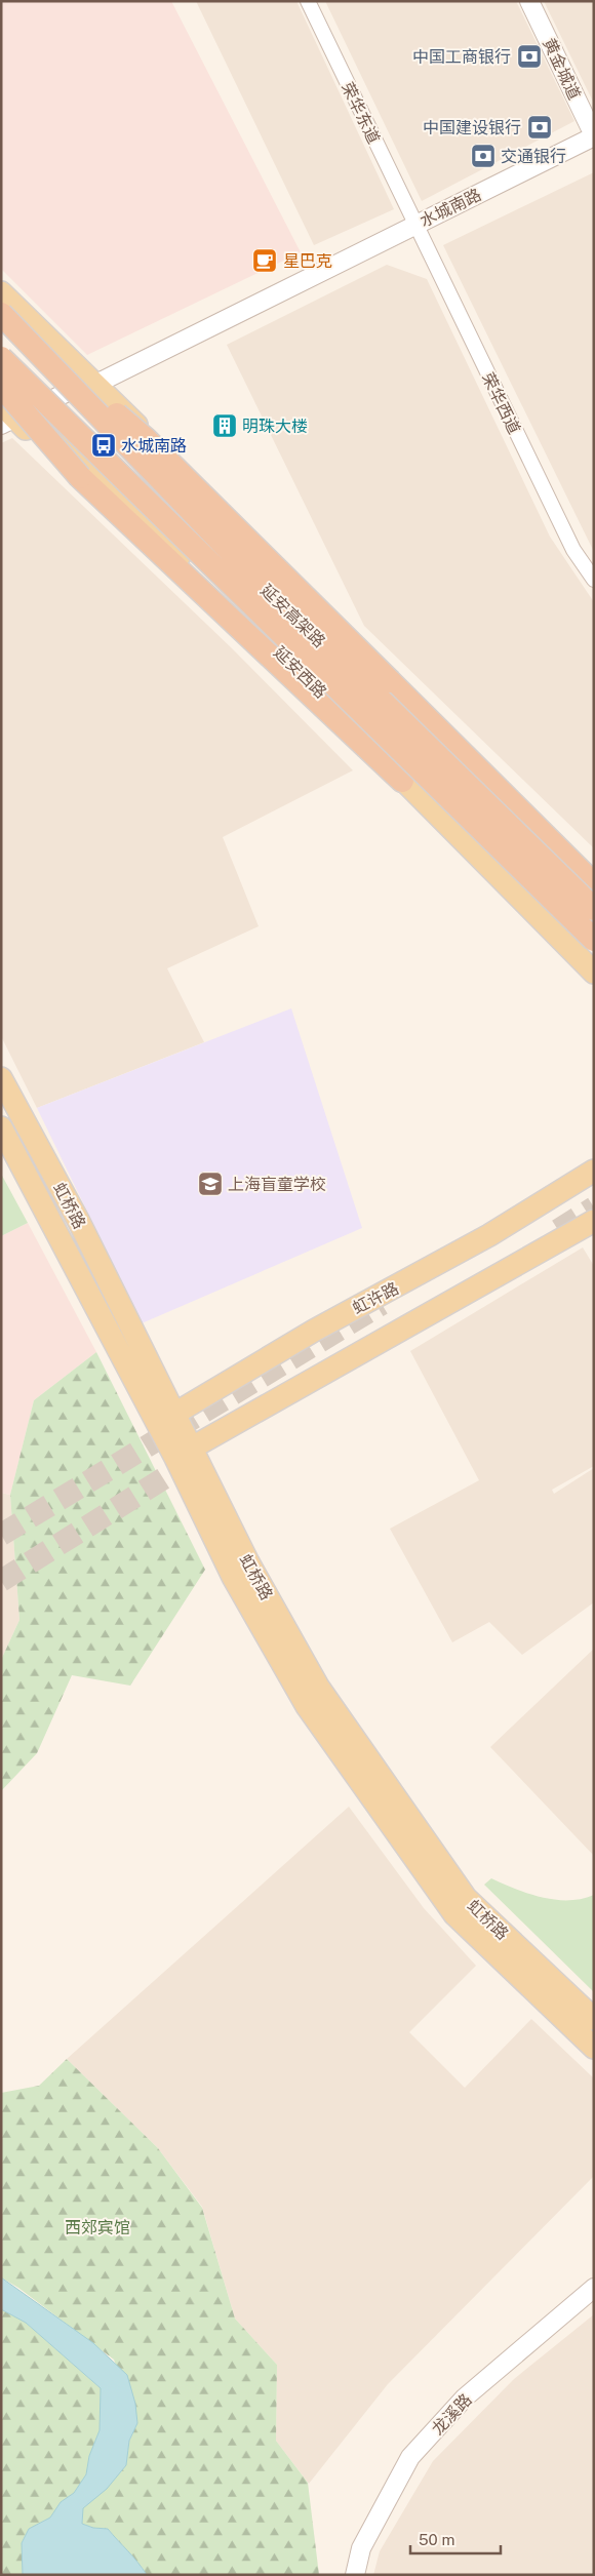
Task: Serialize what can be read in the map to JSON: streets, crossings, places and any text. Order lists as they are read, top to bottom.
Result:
{
  "streets": {
    "highway": ["延安高架路"],
    "main road": ["延安西路", "虹桥路", "虹许路"],
    "street": [
      "黄金城道",
      "荣华东道",
      "水城南路",
      "荣华西道",
      "龙溪路"
    ]
  },
  "crossings": [
    ["黄金城道", "水城南路"],
    ["荣华东道", "水城南路"],
    ["荣华东道", "荣华西道"],
    ["水城南路", "荣华西道"],
    ["水城南路", "延安西路"],
    ["虹桥路", "虹许路"]
  ],
  "parks": ["西郊宾馆"],
  "places": {
    "bank": ["中国工商银行", "中国建设银行", "交通银行"],
    "cafe": ["星巴克"],
    "building": ["明珠大楼"],
    "bus stop": ["水城南路"],
    "school or university": ["上海盲童学校"]
  },
  "scale_bar": "50 m"
}
